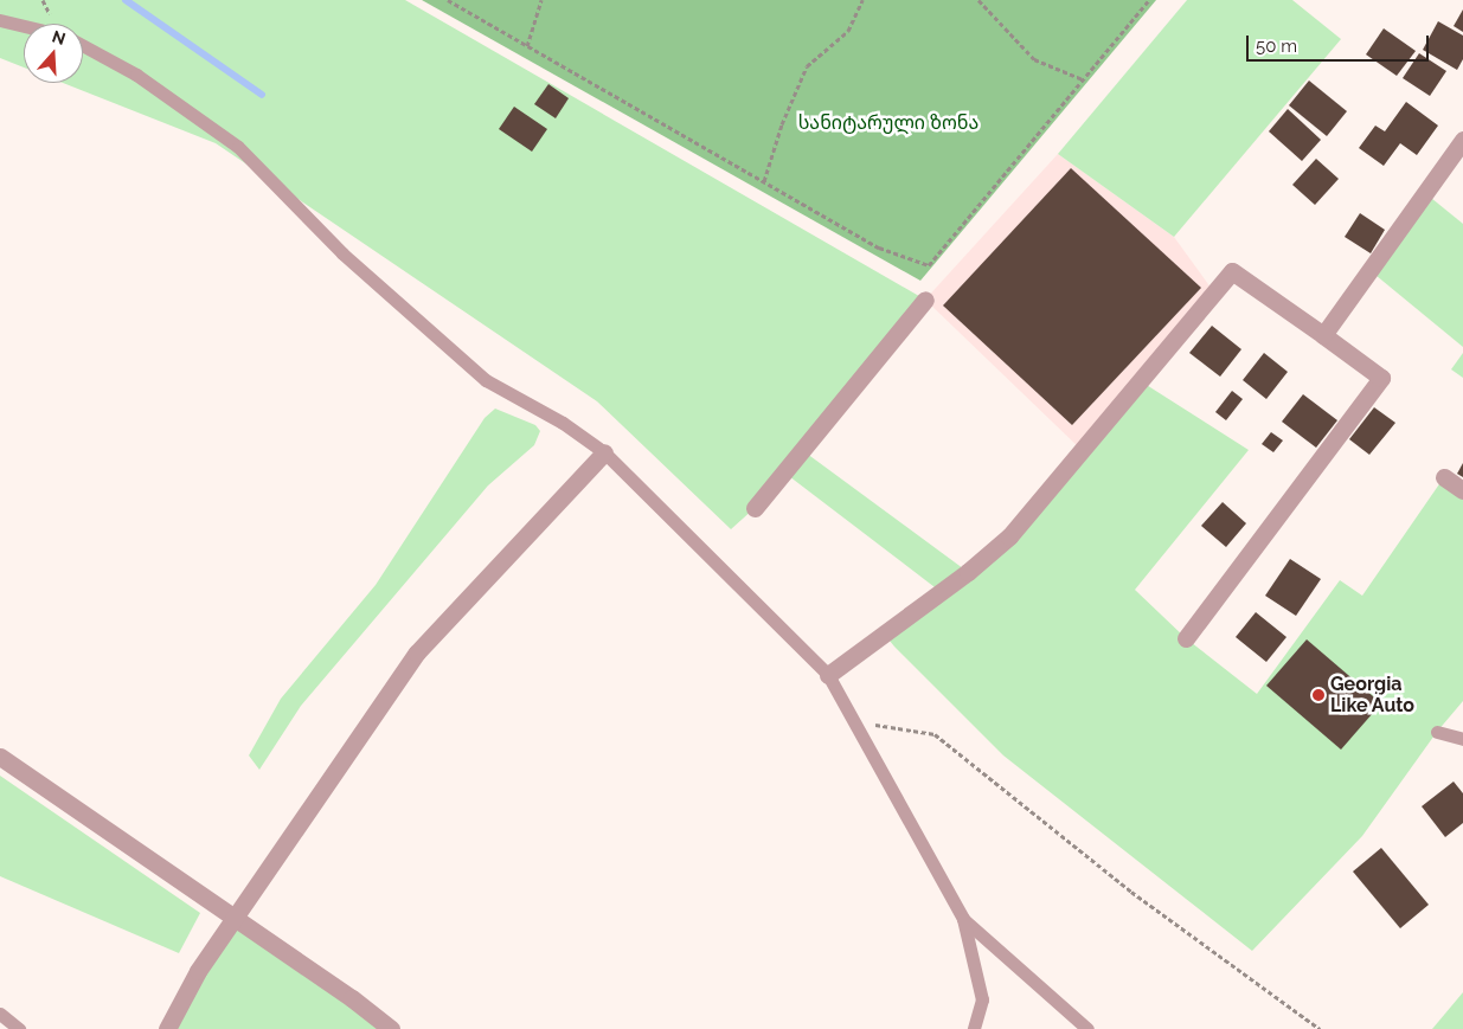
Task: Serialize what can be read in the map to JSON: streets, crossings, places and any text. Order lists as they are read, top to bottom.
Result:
{
  "parks": ["სანიტარული ზონა"],
  "places": ["Georgia Like Auto"],
  "scale_bar": "50 m",
  "north": "top"
}
